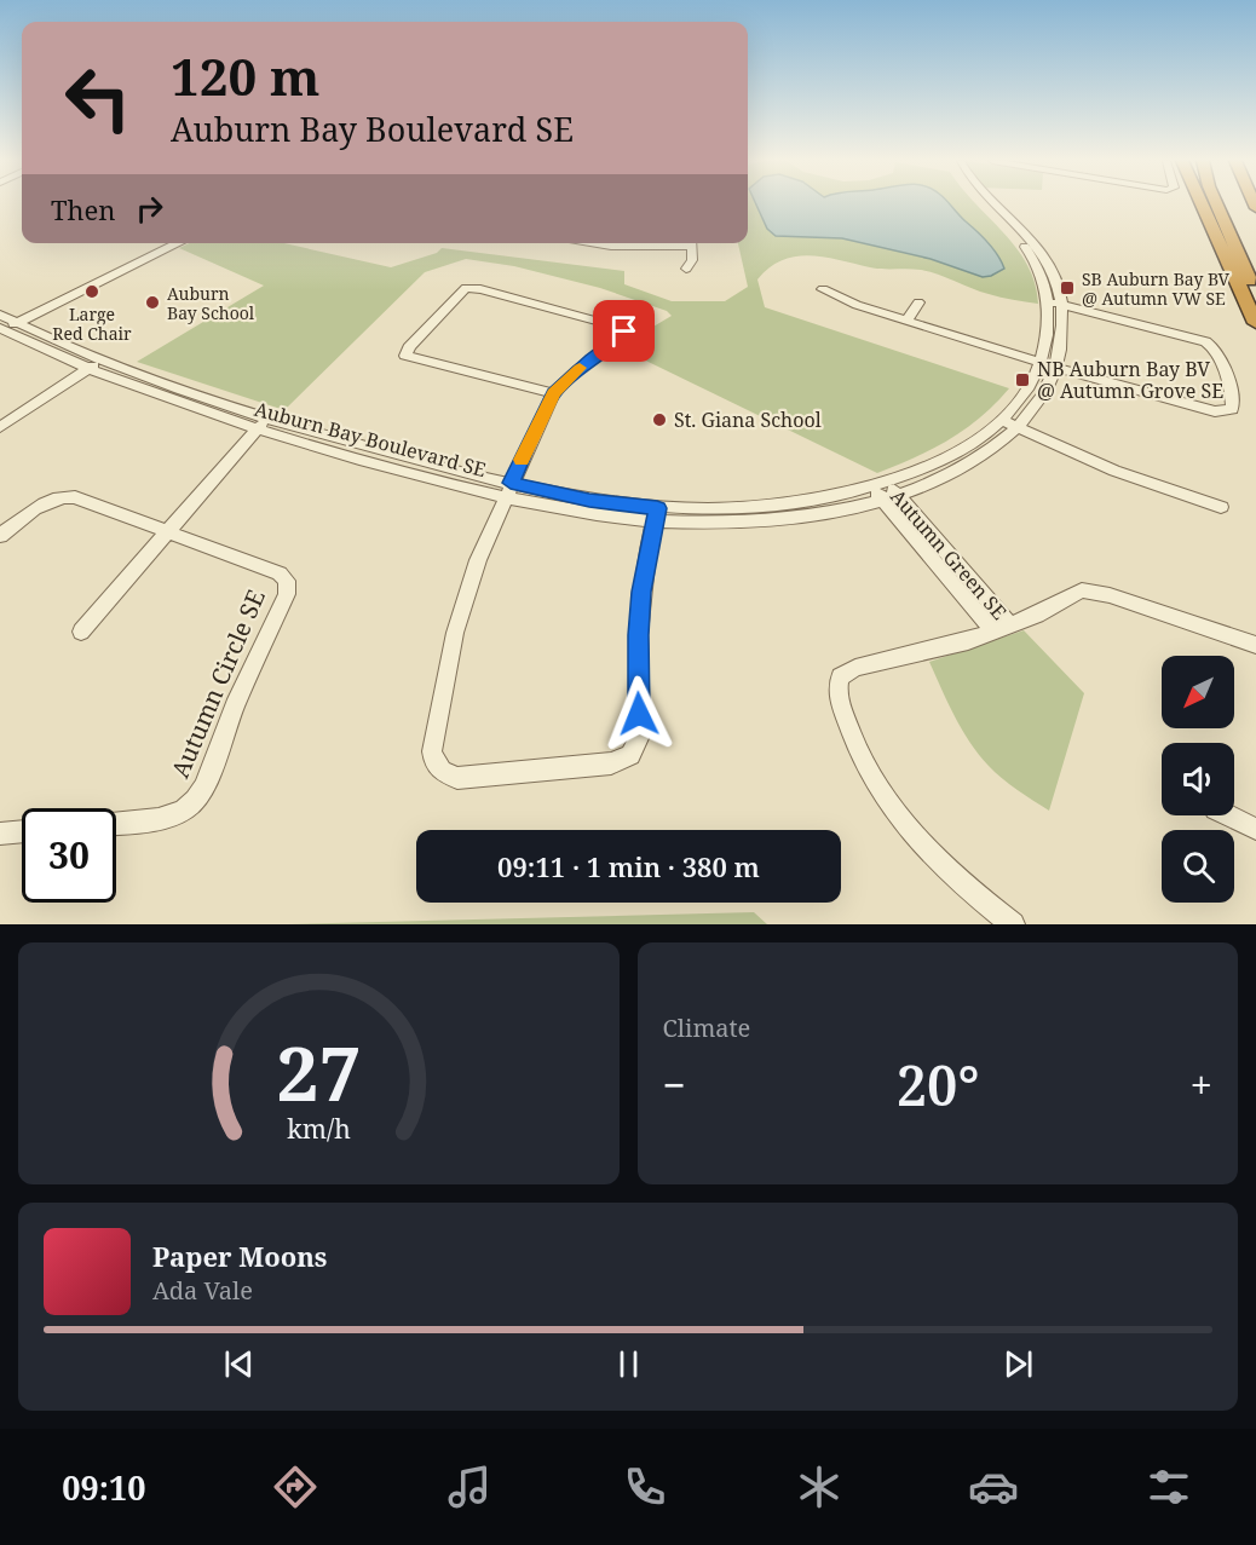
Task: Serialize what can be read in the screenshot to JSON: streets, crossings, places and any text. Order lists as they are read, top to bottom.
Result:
{
  "streets": {
    "street": ["Auburn Bay Boulevard SE", "Autumn Green SE", "Autumn Circle SE"]
  },
  "crossings": [
    ["Auburn Bay Boulevard SE", "Autumn Green SE"]
  ],
  "places": {
    "transit": ["SB Auburn Bay BV @ Autumn VW SE", "NB Auburn Bay BV @ Autumn Grove SE"],
    "other": ["Large Red Chair", "Auburn Bay School", "St. Giana School"]
  },
  "north": "bottom left",
  "page": {
    "turn": ["120 m", "Auburn Bay Boulevard SE"],
    "then": "Then",
    "limit": "30",
    "trip": "09:11 · 1 min · 380 m",
    "tile": "Climate",
    "heat": ["−", "20°", "+"],
    "song": ["Paper Moons", "Ada Vale"],
    "tabs": "09:10",
    "gauge": ["27", "km/h"]
  }
}
